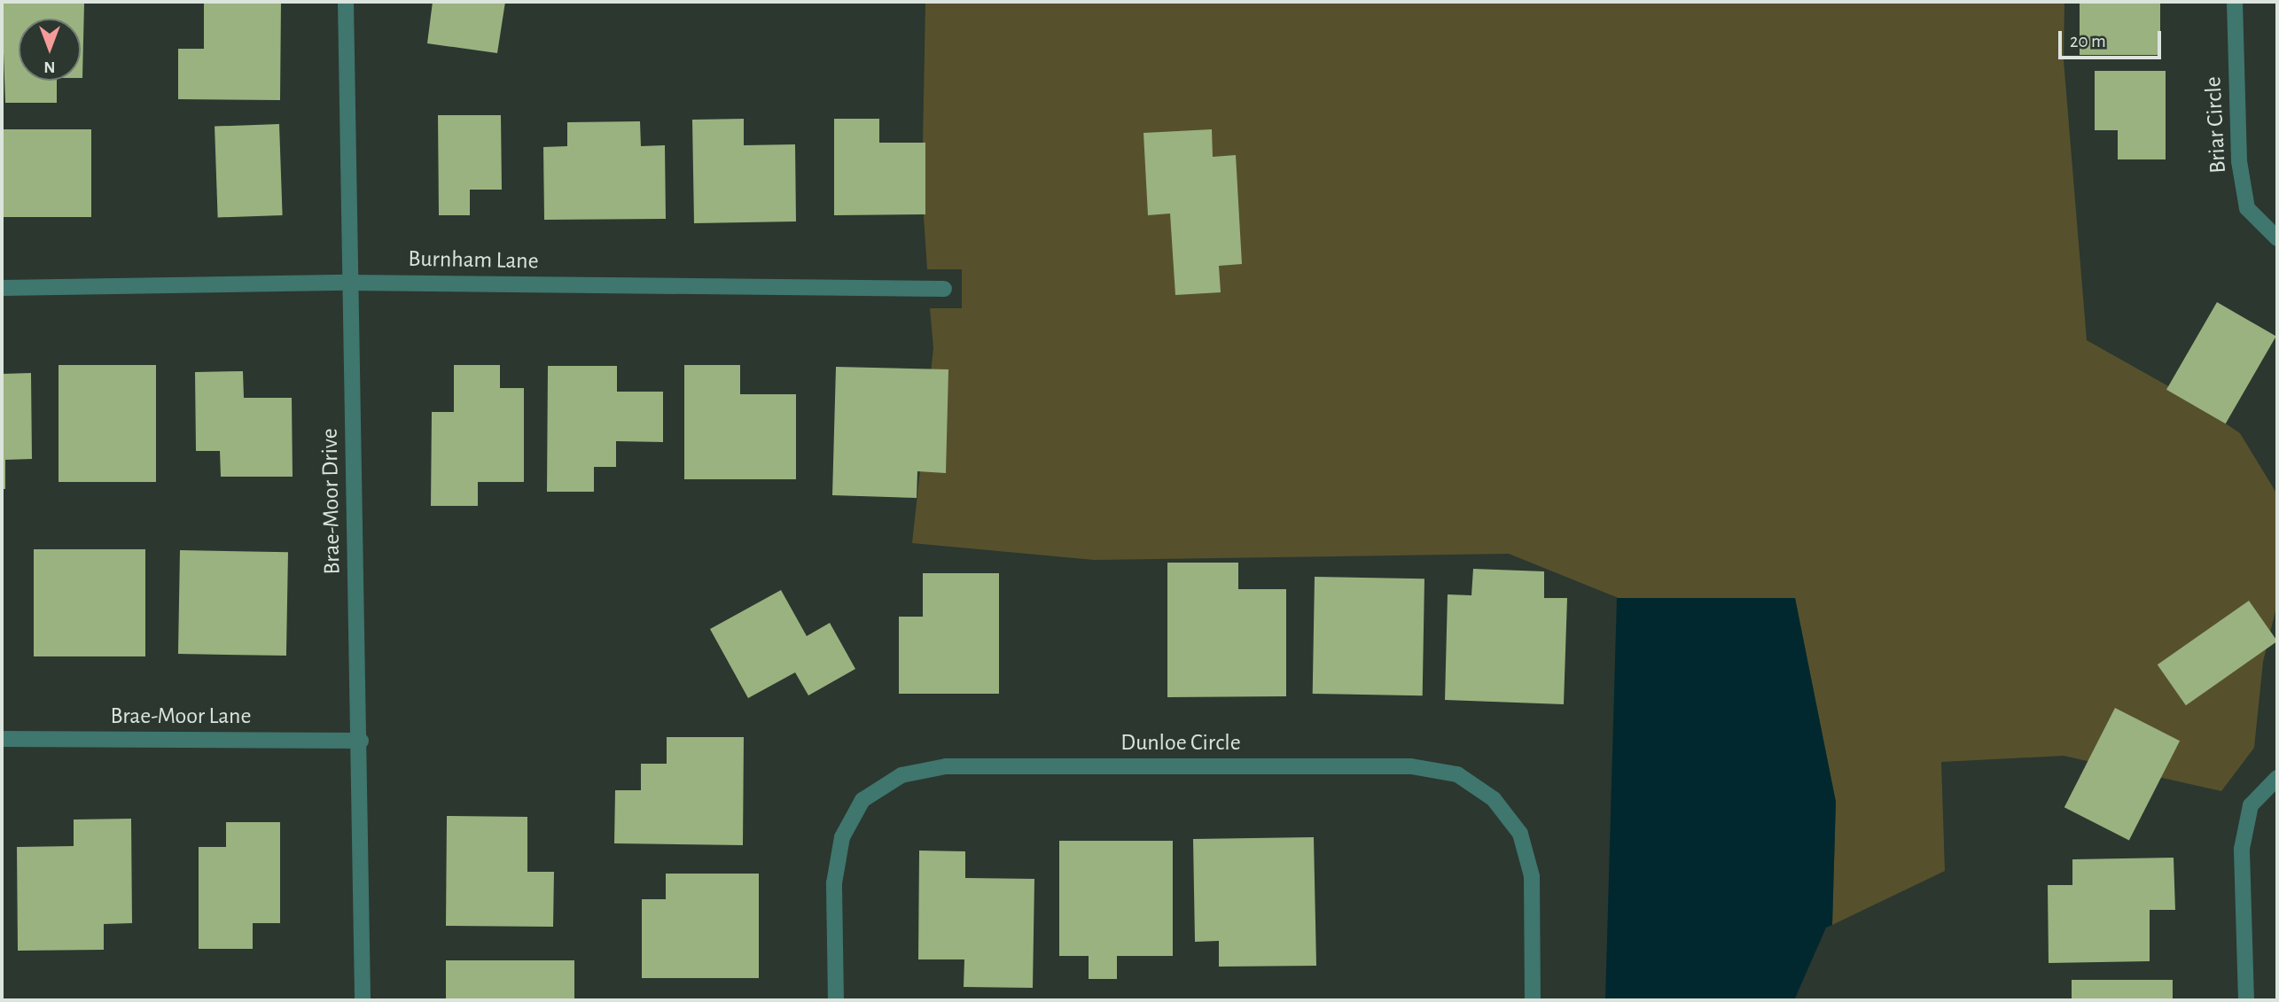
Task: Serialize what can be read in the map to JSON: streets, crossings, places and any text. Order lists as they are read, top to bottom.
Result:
{
  "streets": {
    "street": [
      "Briar Circle",
      "Burnham Lane",
      "Brae-Moor Drive",
      "Brae-Moor Lane",
      "Dunloe Circle"
    ]
  },
  "crossings": [
    ["Burnham Lane", "Brae-Moor Drive"],
    ["Brae-Moor Drive", "Brae-Moor Lane"]
  ],
  "scale_bar": "20 m",
  "north": "bottom"
}
